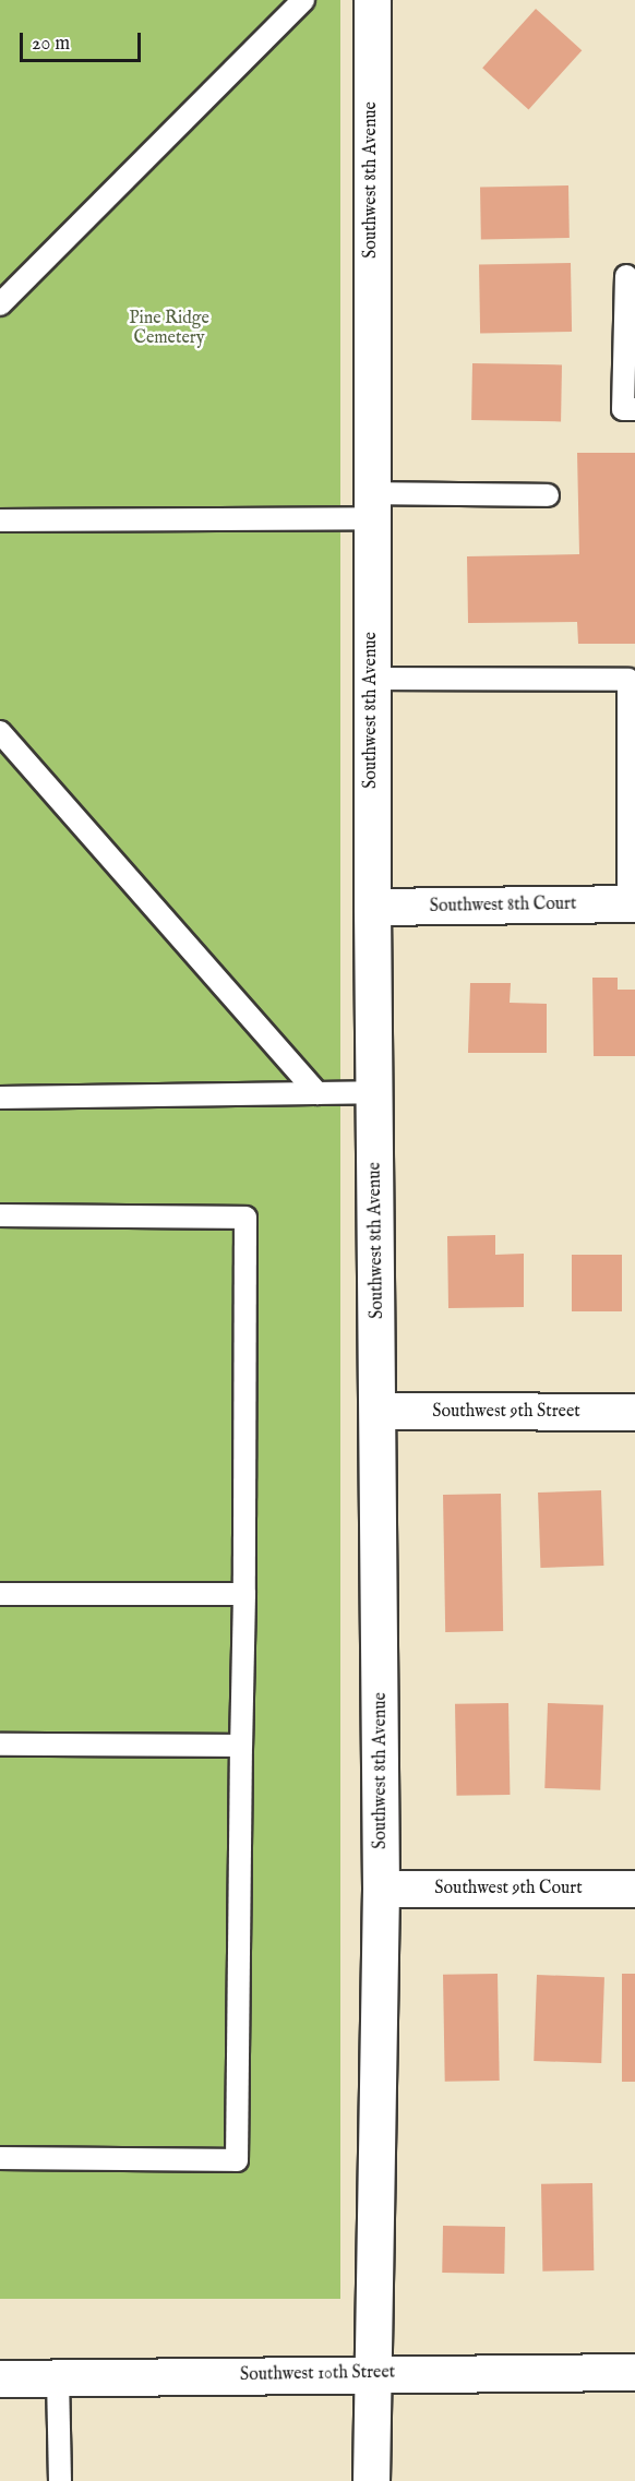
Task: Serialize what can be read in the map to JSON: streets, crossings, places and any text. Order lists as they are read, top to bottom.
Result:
{
  "streets": {
    "street": [
      "Southwest 8th Avenue",
      "Southwest 8th Court",
      "Southwest 9th Street",
      "Southwest 9th Court",
      "Southwest 10th Street"
    ]
  },
  "crossings": [
    ["Southwest 8th Avenue", "Southwest 8th Court"],
    ["Southwest 8th Avenue", "Southwest 9th Street"],
    ["Southwest 8th Avenue", "Southwest 9th Court"],
    ["Southwest 8th Avenue", "Southwest 10th Street"]
  ],
  "parks": ["Pine Ridge Cemetery"],
  "scale_bar": "20 m"
}
